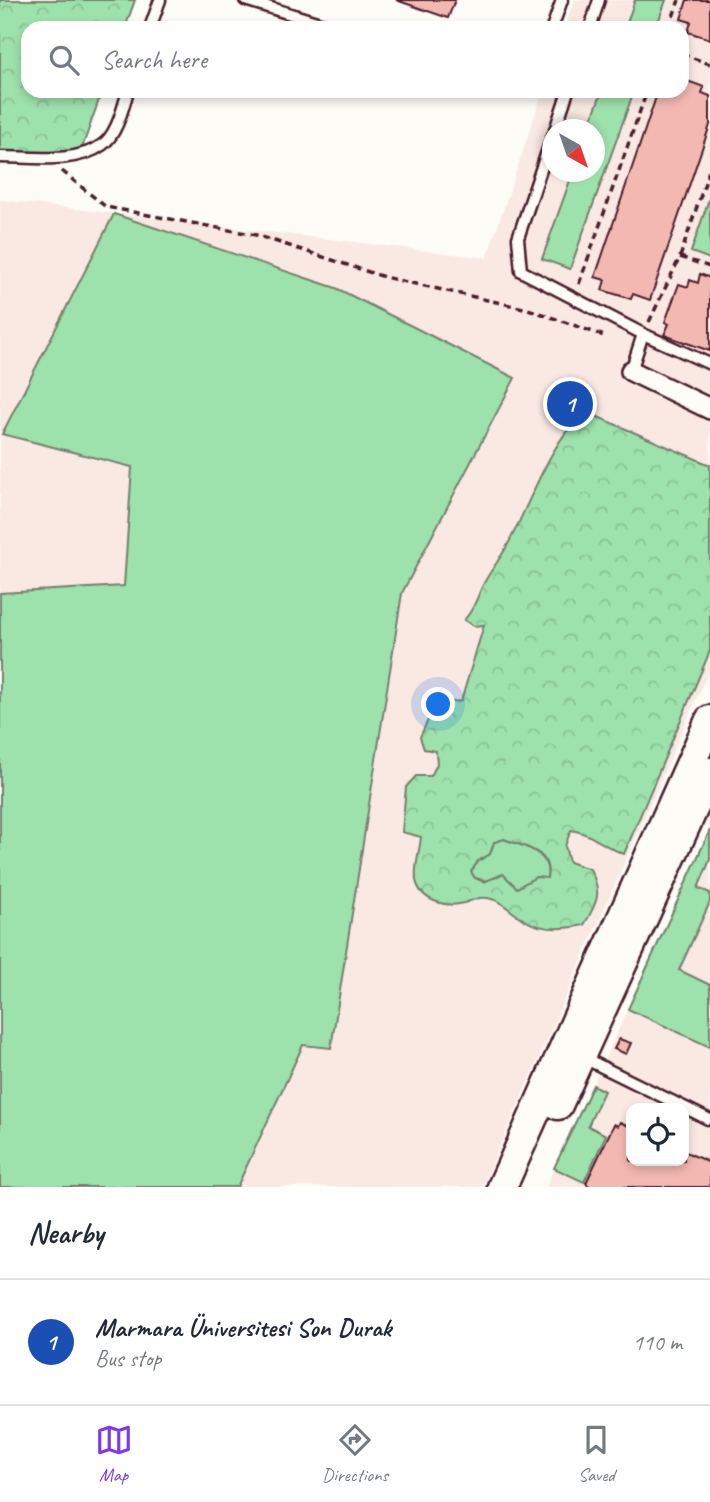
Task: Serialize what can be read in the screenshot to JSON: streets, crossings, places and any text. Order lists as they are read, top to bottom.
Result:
{
  "north": "bottom right",
  "page": {
    "search": "Search here",
    "pins": "1",
    "heading": "Nearby",
    "list": [
      {
        "mark": "1",
        "name": "Marmara Üniversitesi Son Durak",
        "note": "Bus stop",
        "value": "110 m"
      }
    ],
    "nav": ["Map", "Directions", "Saved"]
  }
}
